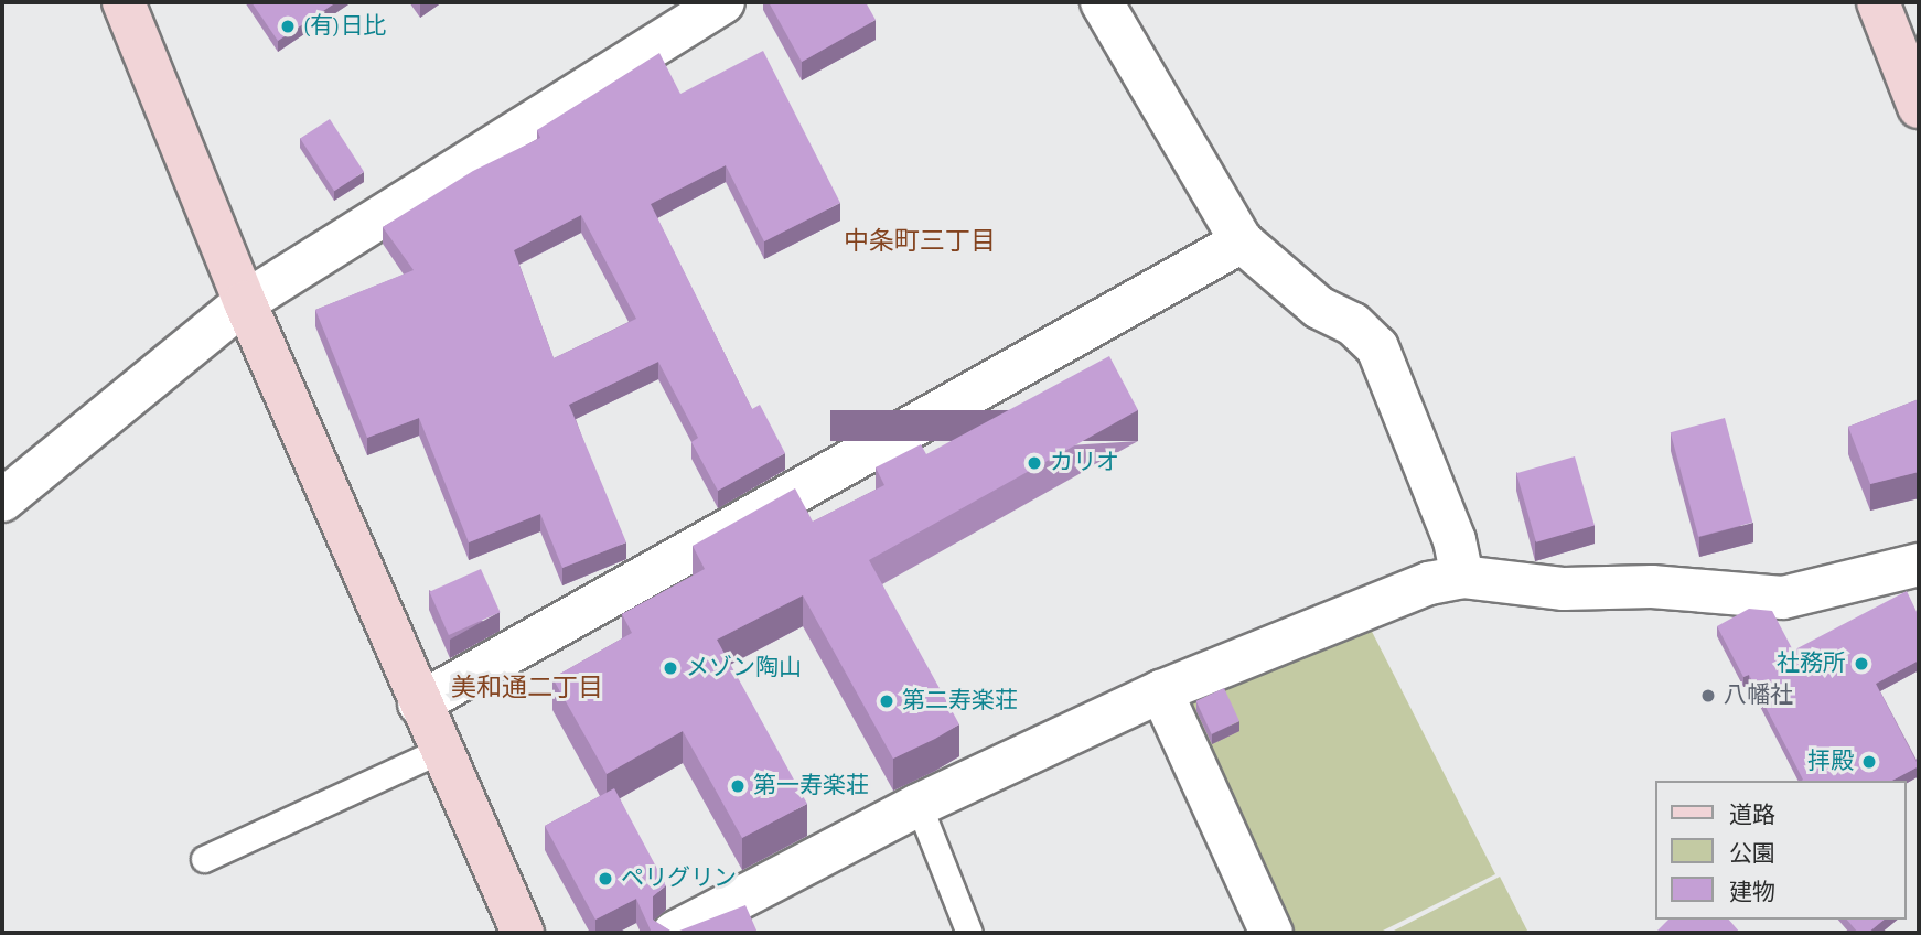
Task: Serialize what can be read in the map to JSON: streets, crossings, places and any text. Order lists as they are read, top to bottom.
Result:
{
  "districts": ["中条町三丁目", "美和通二丁目"],
  "places": [
    "(有)日比",
    "カリオ",
    "社務所",
    "メゾン陶山",
    "八幡社",
    "第二寿楽荘",
    "拝殿",
    "第一寿楽荘",
    "ペリグリン"
  ],
  "legend": ["道路", "公園", "建物"]
}
